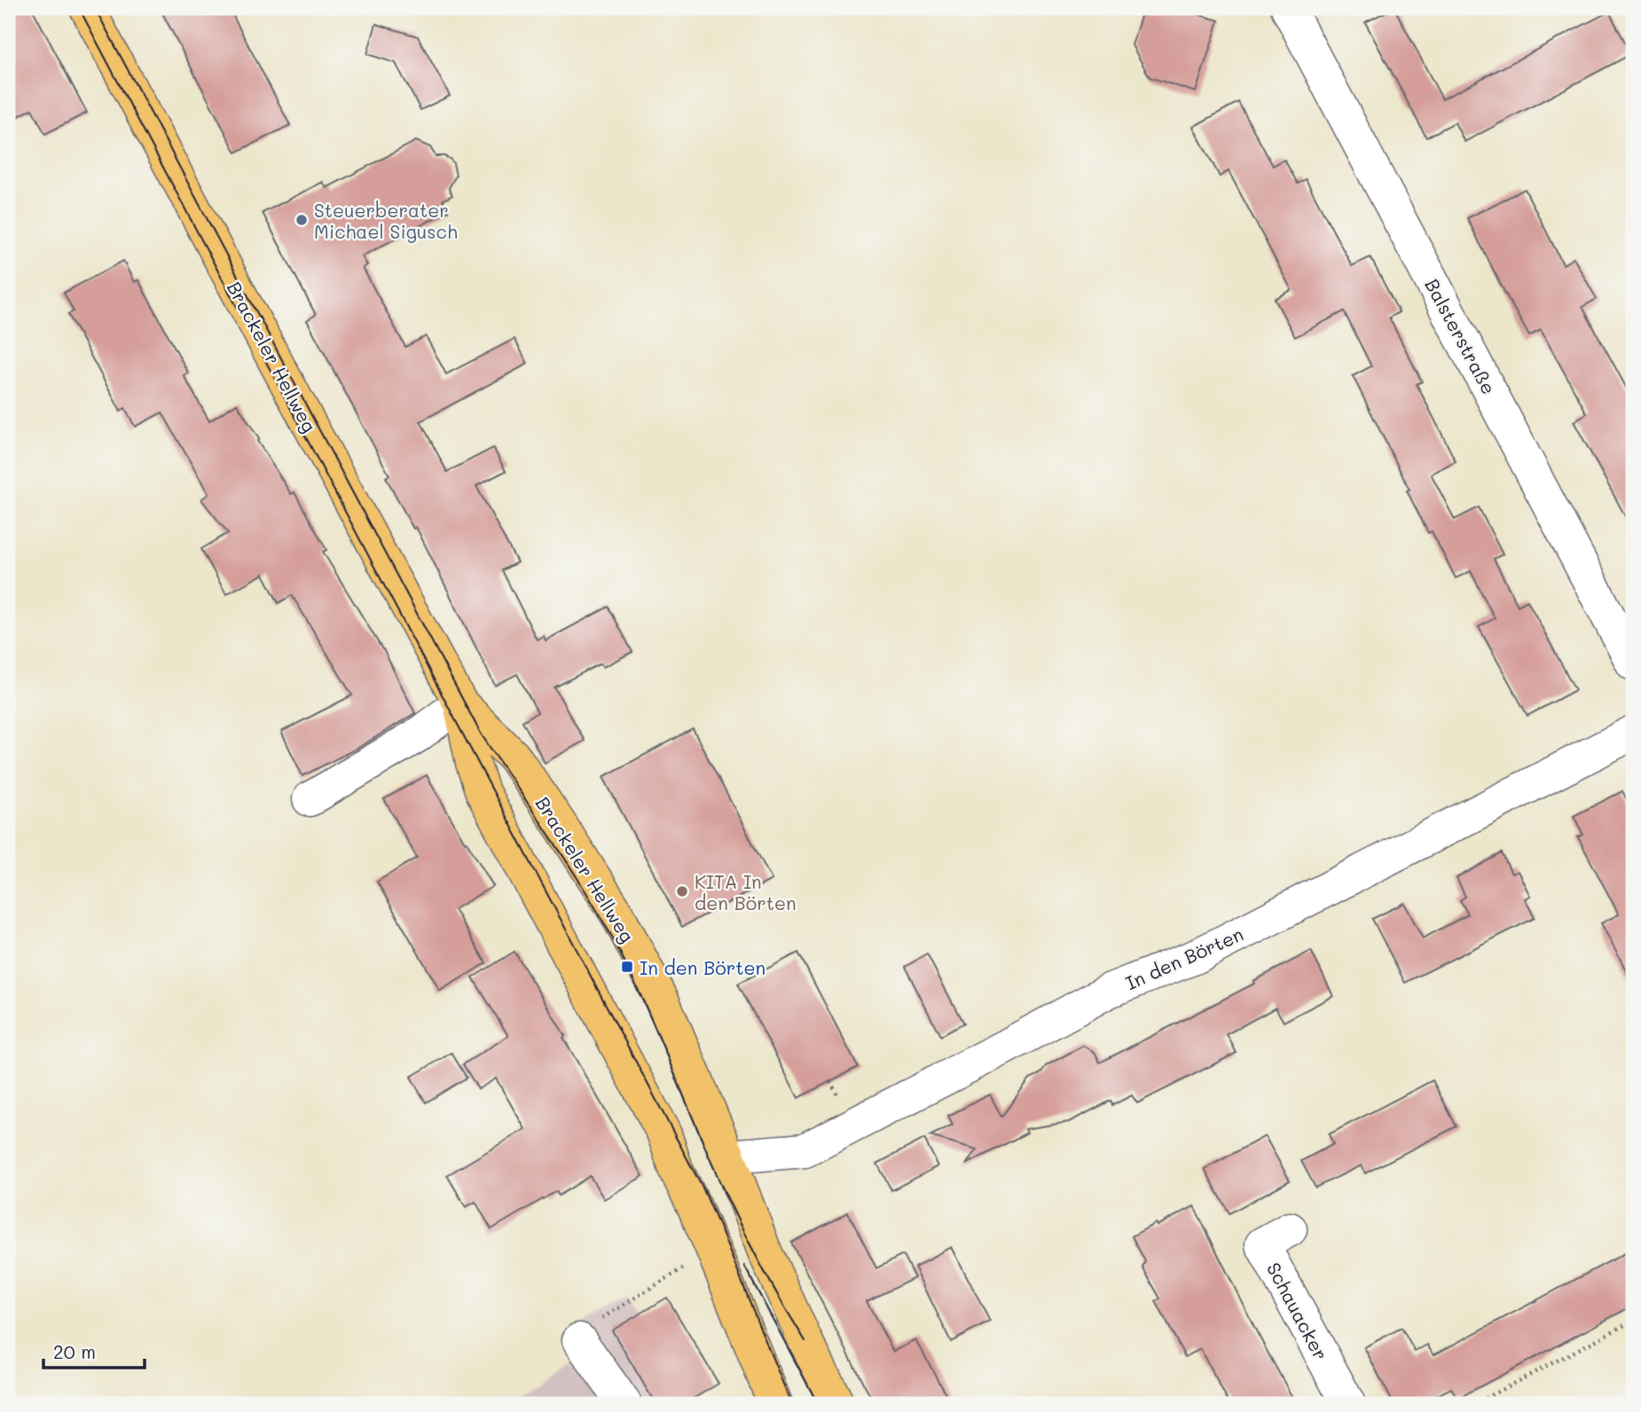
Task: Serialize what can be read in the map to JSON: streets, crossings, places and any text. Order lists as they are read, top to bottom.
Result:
{
  "streets": {
    "main road": ["Brackeler Hellweg"],
    "street": ["Balsterstraße", "In den Börten", "Schauacker"]
  },
  "crossings": [
    ["Brackeler Hellweg", "In den Börten"]
  ],
  "places": {
    "other": ["Steuerberater Michael Sigusch", "KITA In den Börten"],
    "transit": ["In den Börten"]
  },
  "scale_bar": "20 m"
}
